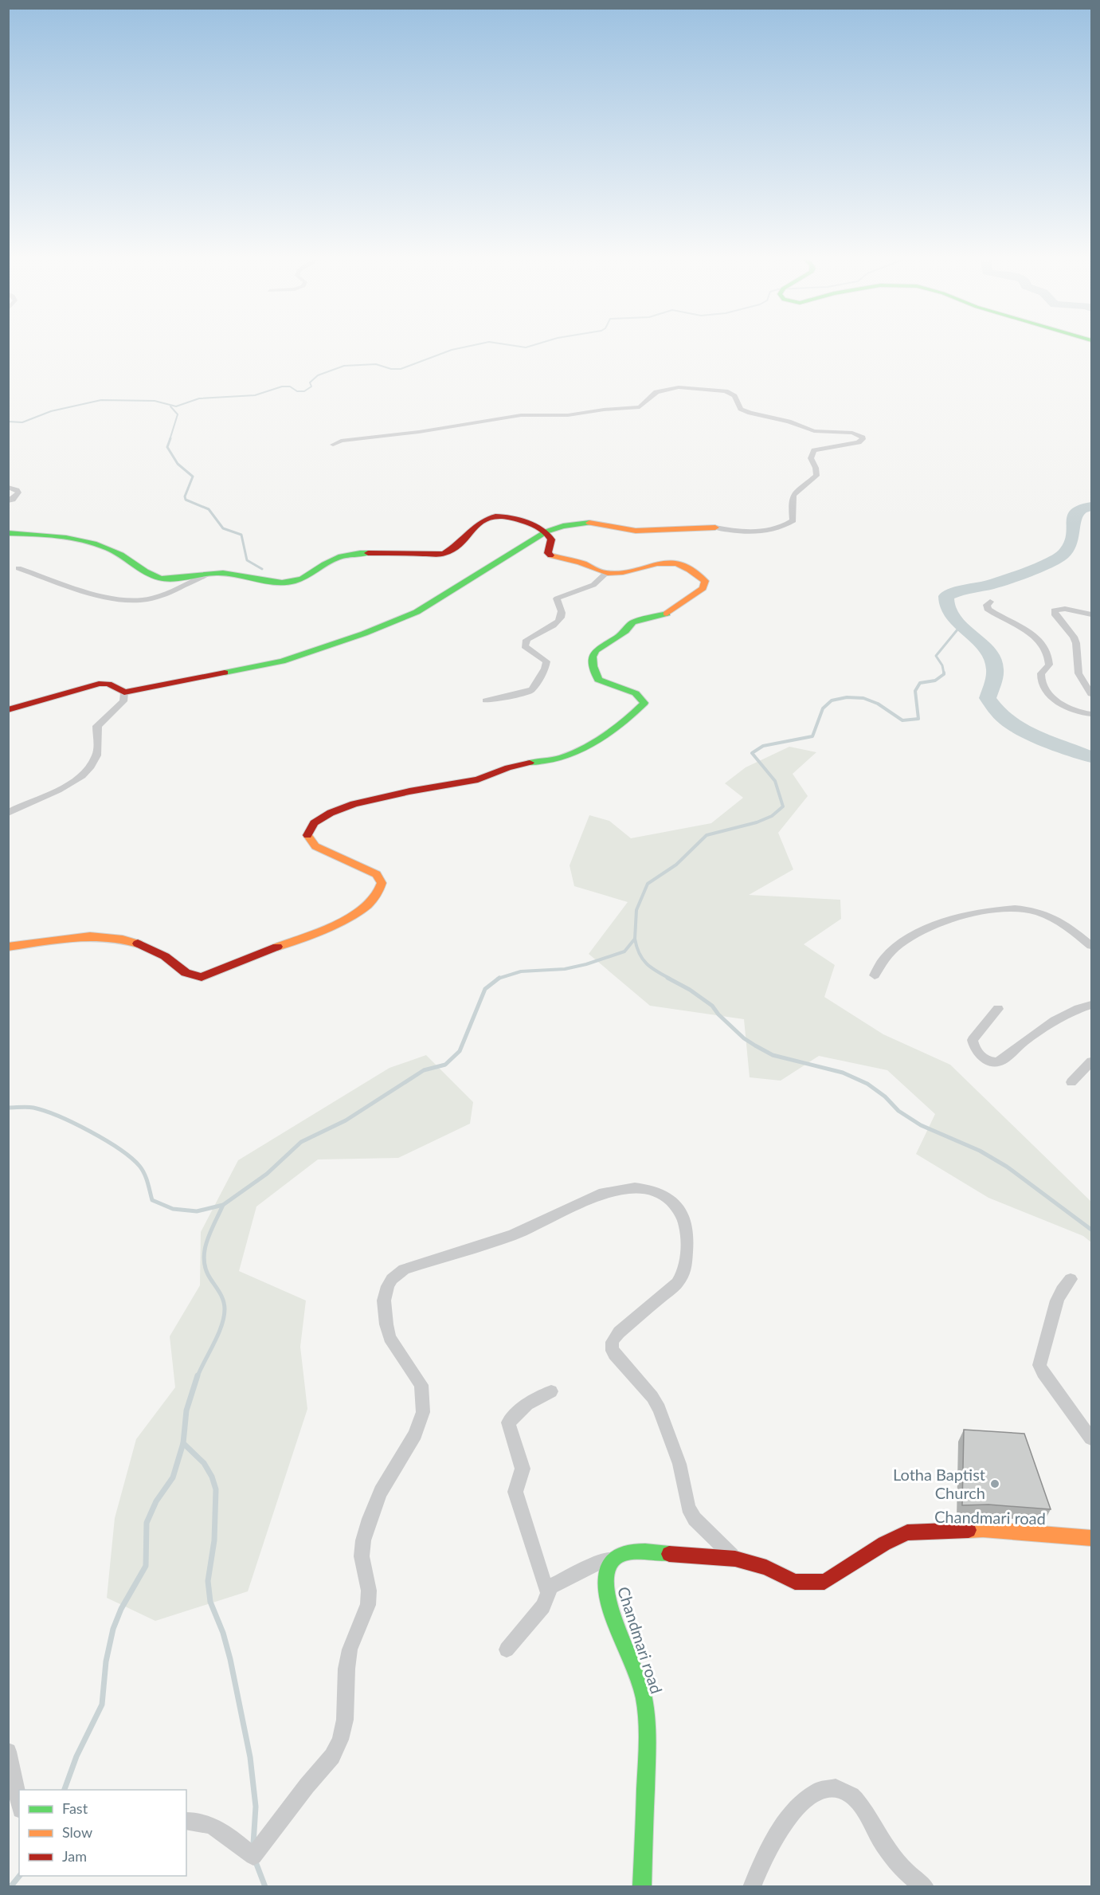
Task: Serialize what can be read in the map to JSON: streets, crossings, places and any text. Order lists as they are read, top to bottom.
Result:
{
  "streets": {
    "street": ["Chandmari road"]
  },
  "places": ["Lotha Baptist Church"],
  "legend": ["Fast", "Slow", "Jam"]
}
